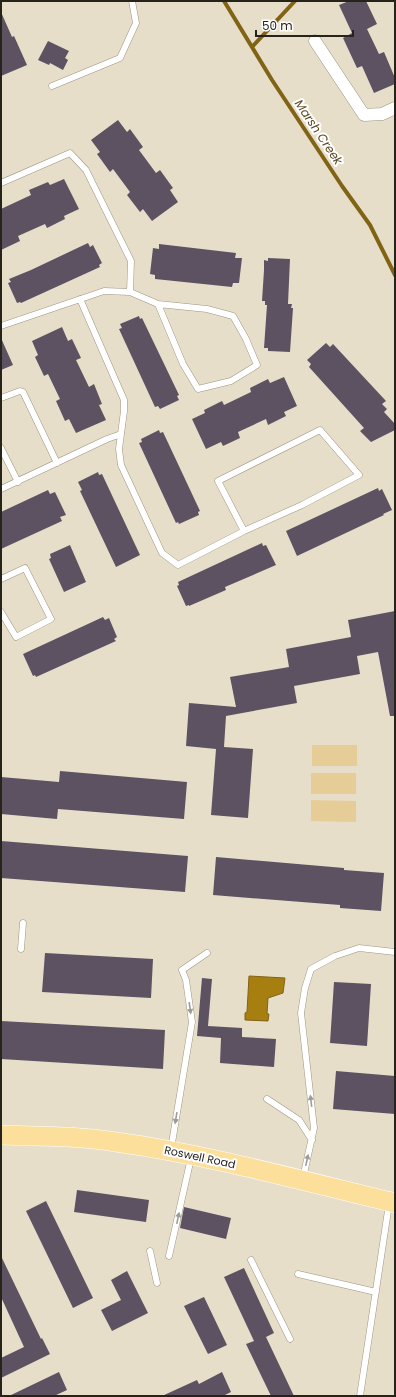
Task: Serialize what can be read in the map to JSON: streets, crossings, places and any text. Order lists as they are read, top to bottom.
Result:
{
  "streets": {
    "main road": ["Roswell Road"]
  },
  "water": ["Marsh Creek"],
  "scale_bar": "50 m"
}
